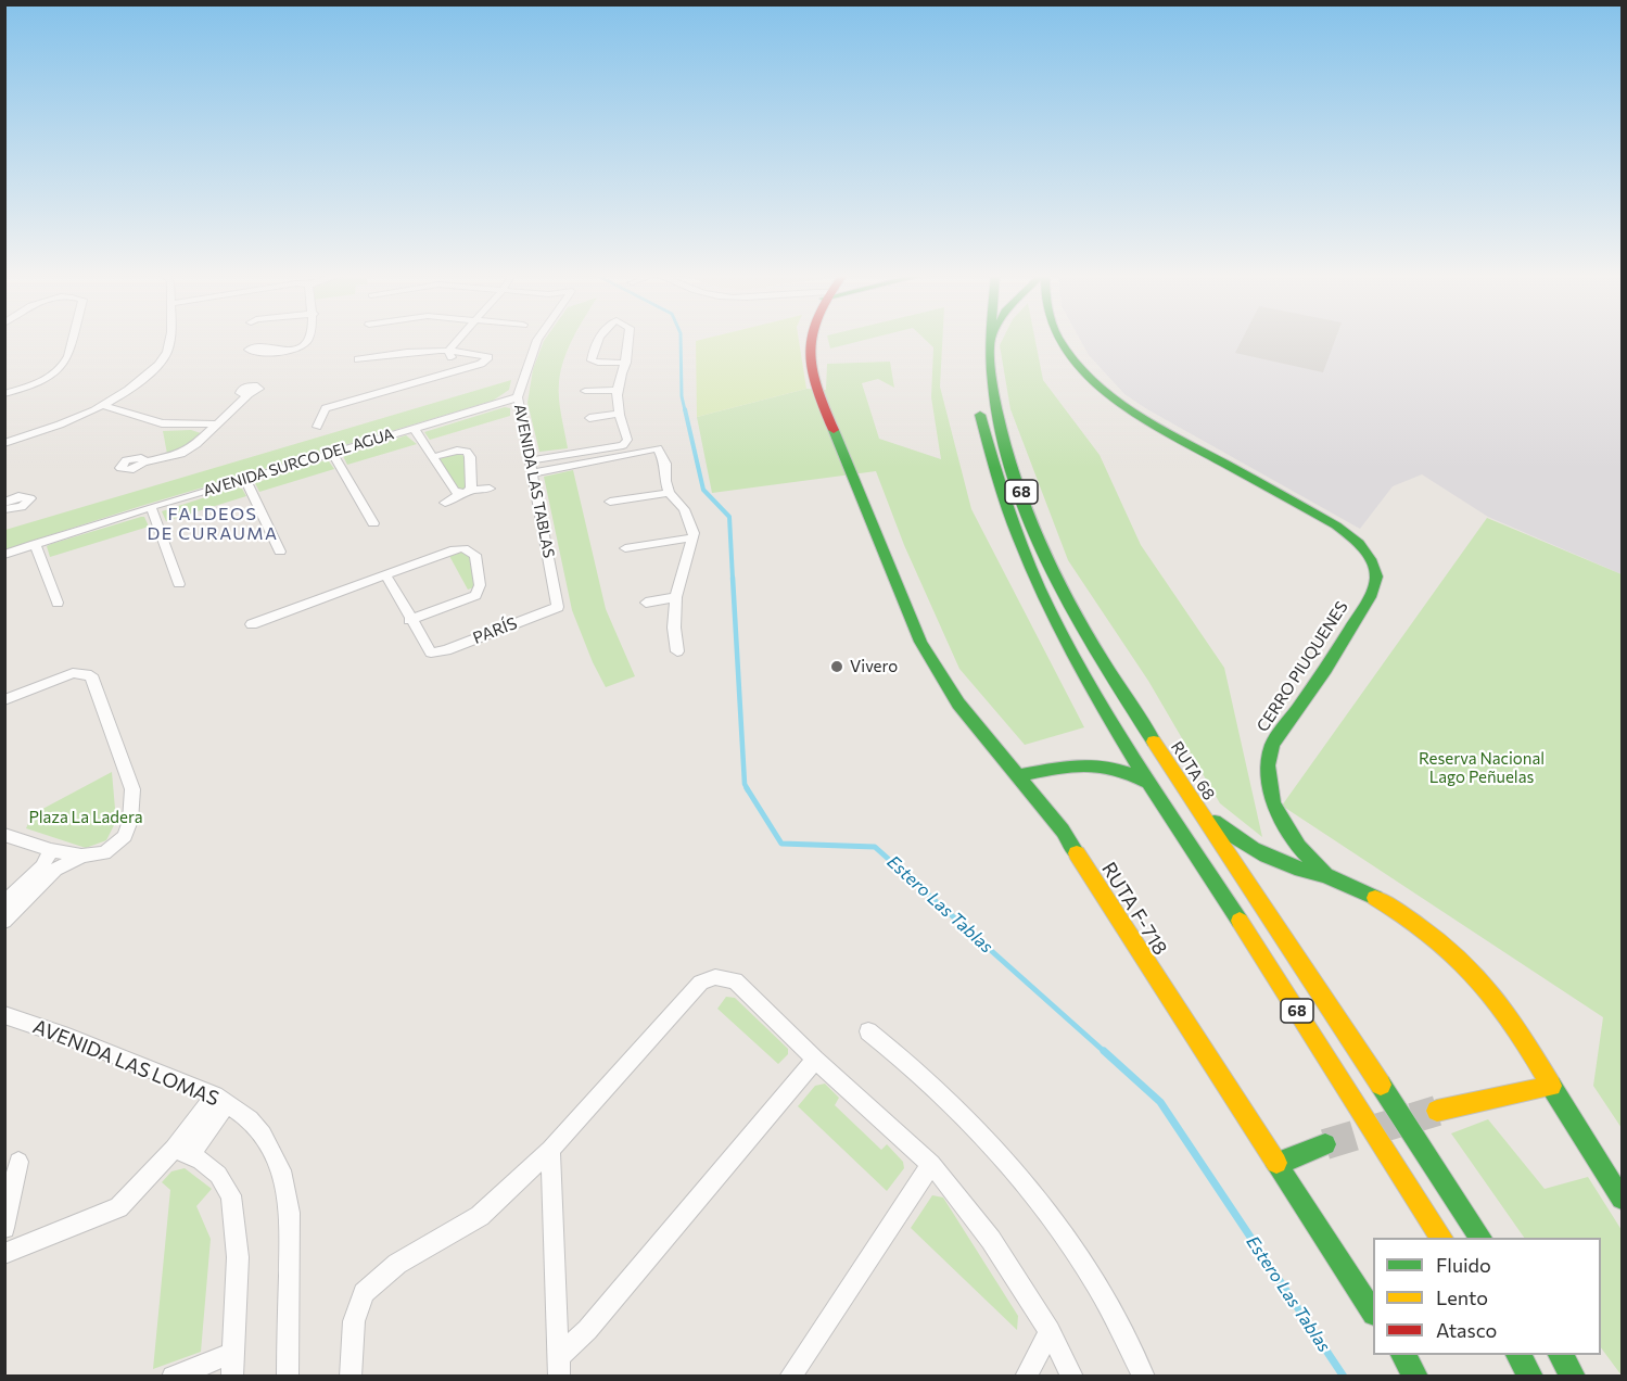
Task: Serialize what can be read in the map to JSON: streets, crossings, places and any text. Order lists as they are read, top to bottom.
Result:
{
  "streets": {
    "main road": [
      "68",
      "CERRO PIUQUENES",
      "RUTA 68",
      "RUTA F-718"
    ],
    "street": [
      "AVENIDA SURCO DEL AGUA",
      "AVENIDA LAS TABLAS",
      "PARÍS",
      "AVENIDA LAS LOMAS"
    ]
  },
  "crossings": [
    ["AVENIDA SURCO DEL AGUA", "AVENIDA LAS TABLAS"],
    ["AVENIDA LAS TABLAS", "PARÍS"]
  ],
  "districts": ["FALDEOS DE CURAUMA"],
  "water": ["Estero Las Tablas"],
  "parks": ["Reserva Nacional Lago Peñuelas", "Plaza La Ladera"],
  "places": ["Vivero"],
  "legend": ["Fluido", "Lento", "Atasco"]
}
